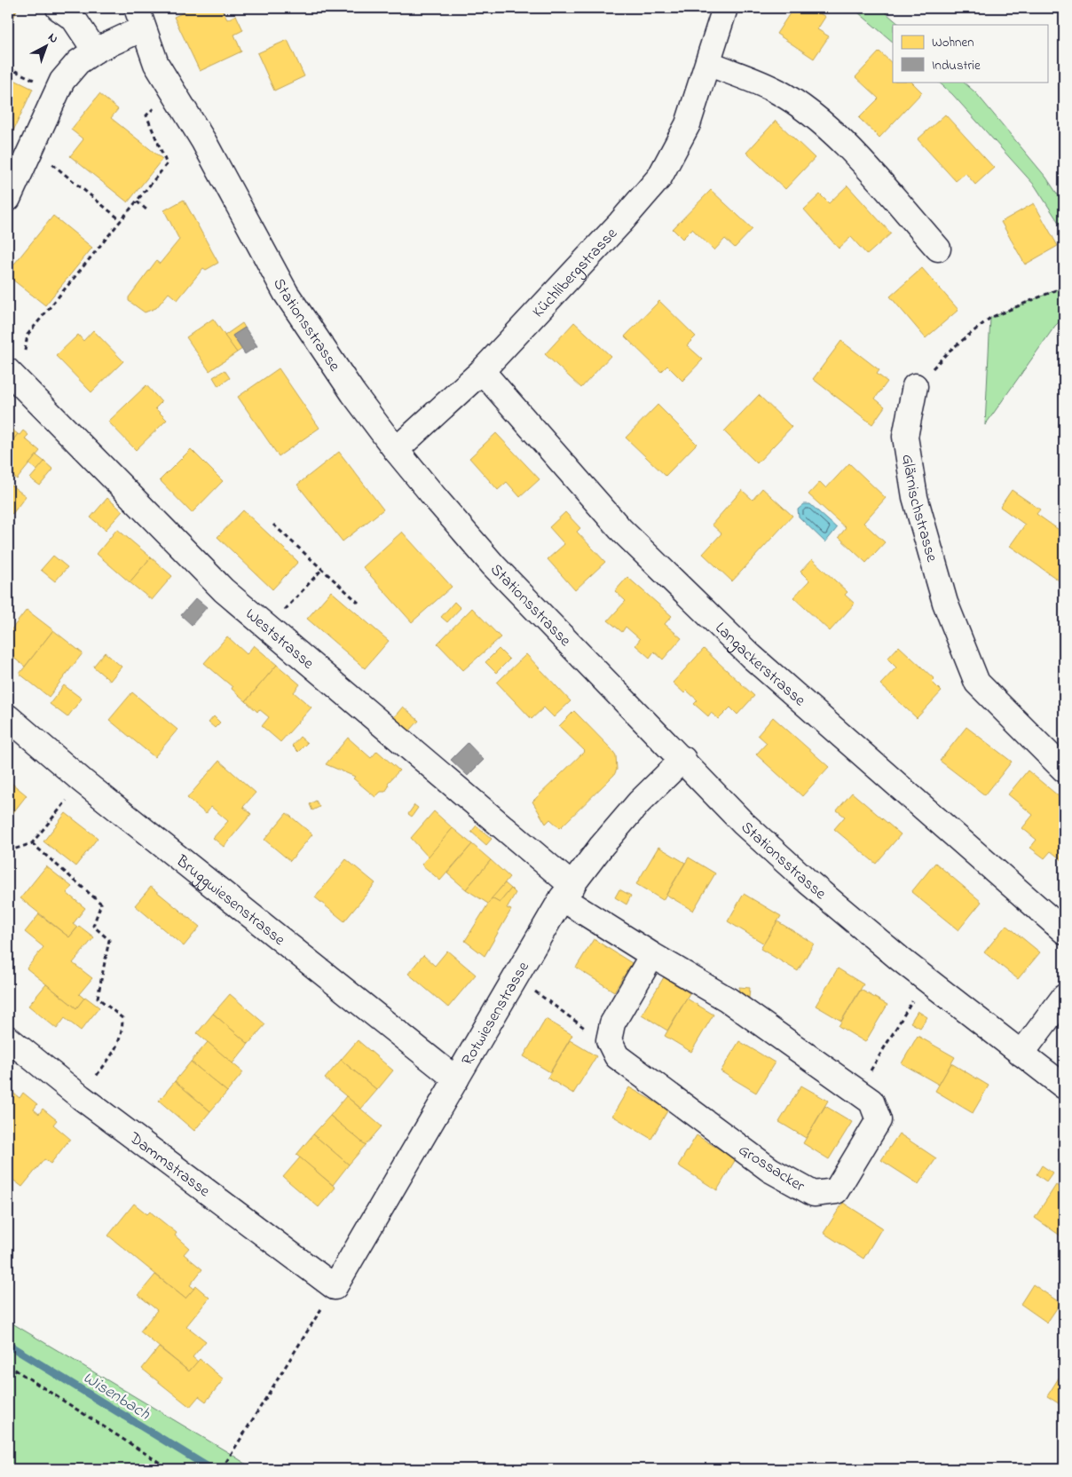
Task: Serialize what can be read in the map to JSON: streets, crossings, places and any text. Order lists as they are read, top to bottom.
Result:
{
  "streets": {
    "street": [
      "Küchlibergstrasse",
      "Stationsstrasse",
      "Glärnischstrasse",
      "Weststrasse",
      "Langackerstrasse",
      "Bruggwiesenstrasse",
      "Rotwiesenstrasse",
      "Dammstrasse",
      "Grossacker"
    ]
  },
  "crossings": [
    ["Küchlibergstrasse", "Stationsstrasse"],
    ["Küchlibergstrasse", "Langackerstrasse"],
    ["Stationsstrasse", "Rotwiesenstrasse"],
    ["Weststrasse", "Rotwiesenstrasse"],
    ["Weststrasse", "Grossacker"],
    ["Bruggwiesenstrasse", "Rotwiesenstrasse"],
    ["Rotwiesenstrasse", "Dammstrasse"],
    ["Rotwiesenstrasse", "Grossacker"]
  ],
  "water": ["Wisenbach"],
  "legend": ["Wohnen", "Industrie"],
  "north": "top right"
}
